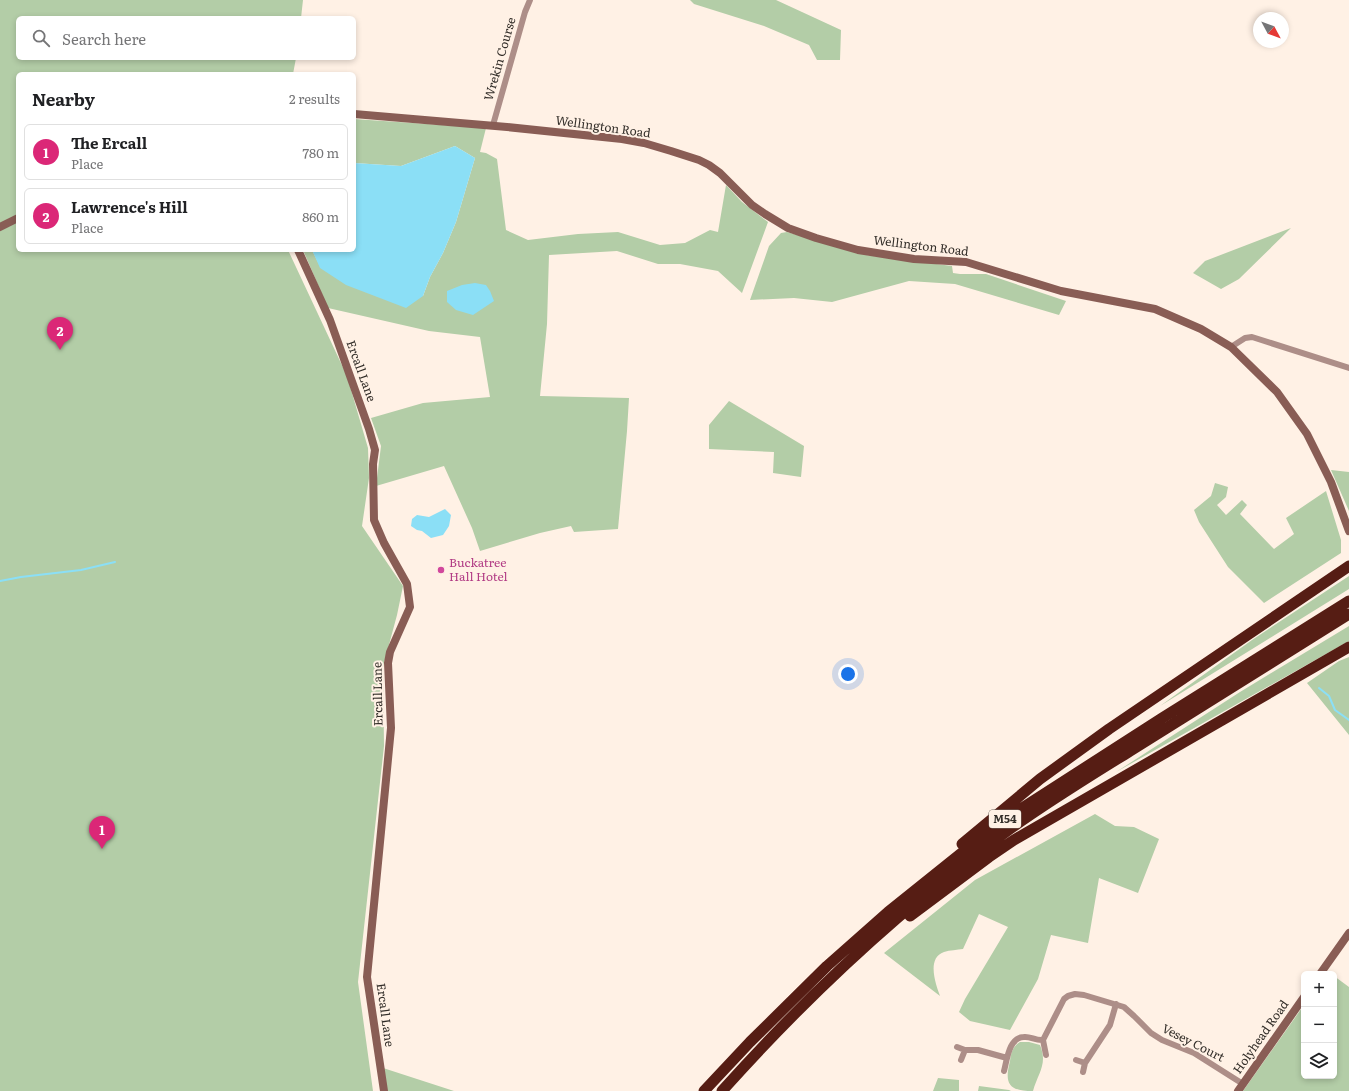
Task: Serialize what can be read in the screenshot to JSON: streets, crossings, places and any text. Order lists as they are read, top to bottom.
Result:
{
  "streets": {
    "highway": ["M54"],
    "street": [
      "Wrekin Course",
      "Wellington Road",
      "Ercall Lane",
      "Holyhead Road",
      "Vesey Court"
    ]
  },
  "crossings": [
    ["Wrekin Course", "Wellington Road"],
    ["Holyhead Road", "Vesey Court"]
  ],
  "places": ["Buckatree Hall Hotel"],
  "north": "bottom right",
  "page": {
    "search": "Search here",
    "heading": ["Nearby", "2 results"],
    "list": [
      {
        "mark": "1",
        "name": "The Ercall",
        "note": "Place",
        "value": "780 m"
      },
      {
        "mark": "2",
        "name": "Lawrence's Hill",
        "note": "Place",
        "value": "860 m"
      }
    ],
    "pins": ["2", "1"],
    "map_buttons": ["+", "−"]
  }
}
